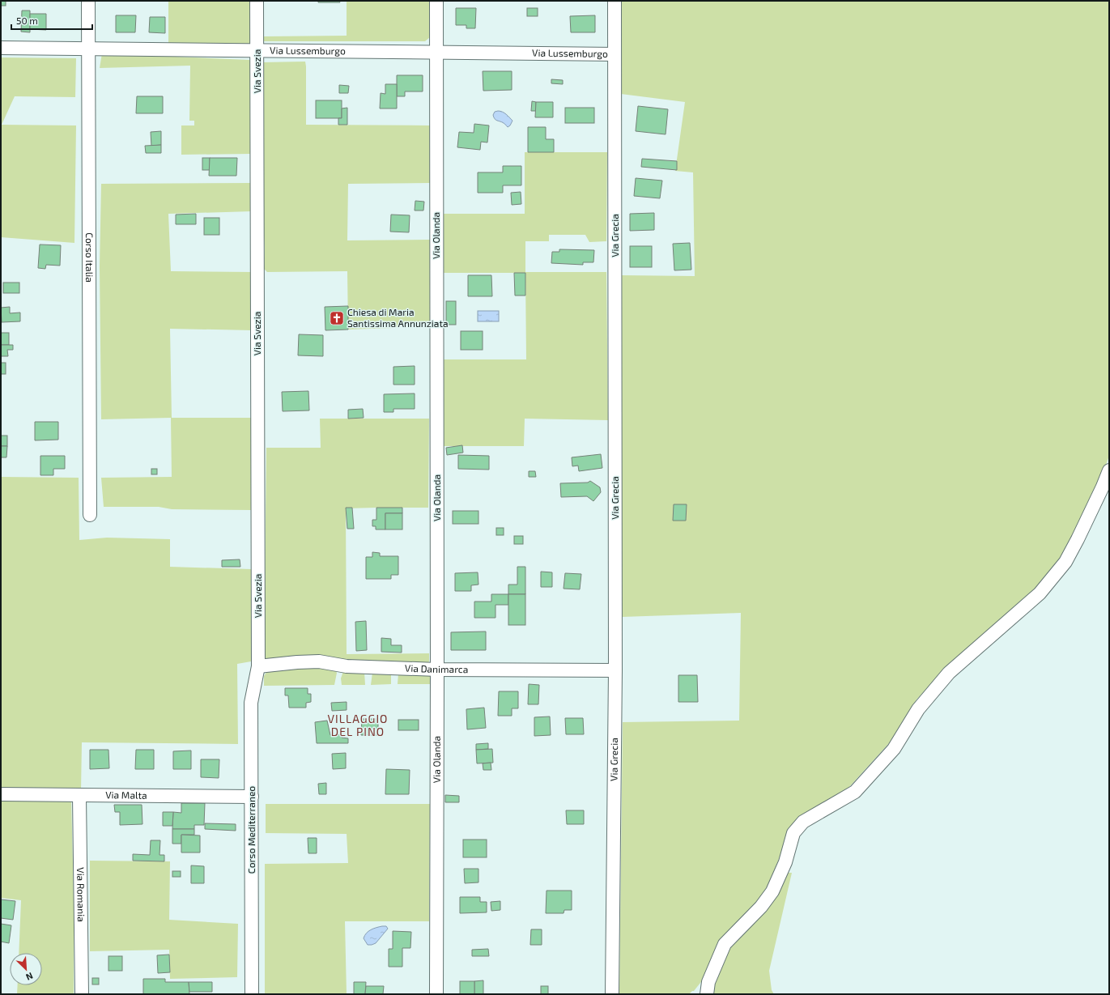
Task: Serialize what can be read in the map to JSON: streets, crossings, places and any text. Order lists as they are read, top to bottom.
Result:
{
  "streets": {
    "street": [
      "Via Lussemburgo",
      "Via Svezia",
      "Via Olanda",
      "Via Grecia",
      "Corso Italia",
      "Via Danimarca",
      "Via Malta",
      "Corso Mediterraneo",
      "Via Romania"
    ]
  },
  "crossings": [
    ["Via Lussemburgo", "Via Svezia"],
    ["Via Lussemburgo", "Via Olanda"],
    ["Via Lussemburgo", "Via Grecia"],
    ["Via Lussemburgo", "Corso Italia"],
    ["Via Svezia", "Via Danimarca"],
    ["Via Svezia", "Corso Mediterraneo"],
    ["Via Olanda", "Via Danimarca"],
    ["Via Grecia", "Via Danimarca"],
    ["Via Danimarca", "Corso Mediterraneo"],
    ["Via Malta", "Corso Mediterraneo"],
    ["Via Malta", "Via Romania"]
  ],
  "districts": ["VILLAGGIO DEL PINO"],
  "places": {
    "church": ["Chiesa di Maria Santissima Annunziata"]
  },
  "scale_bar": "50 m",
  "north": "bottom right"
}
